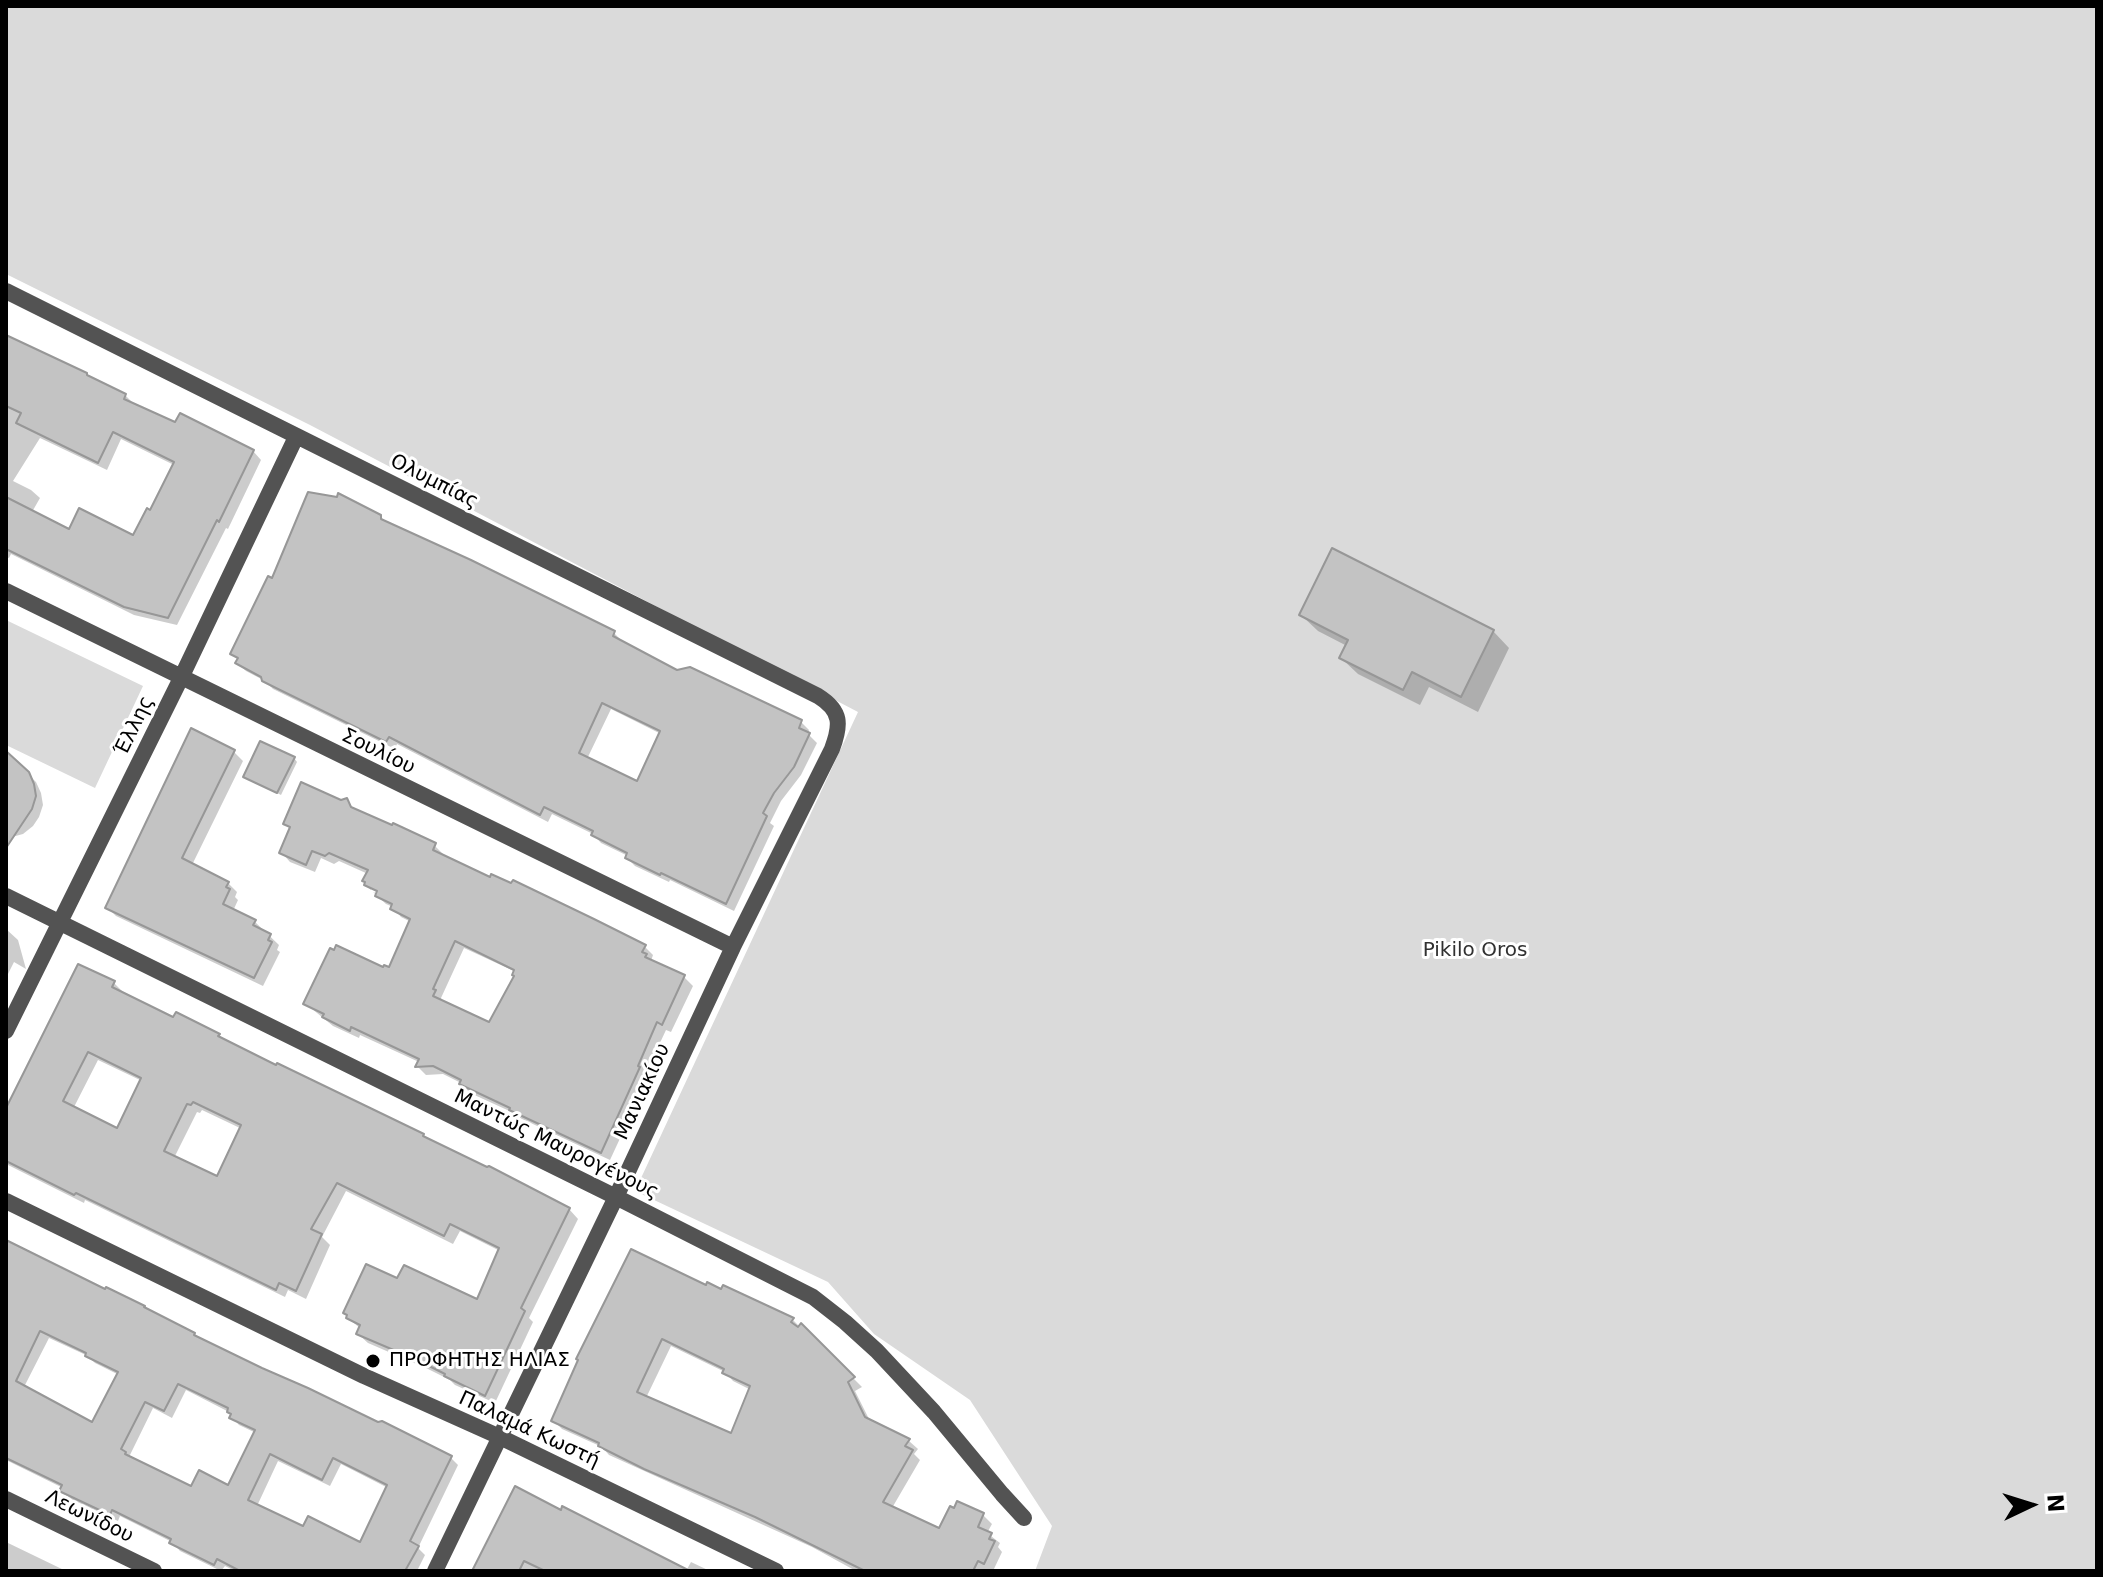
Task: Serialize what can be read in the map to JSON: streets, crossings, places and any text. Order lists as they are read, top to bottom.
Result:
{
  "streets": {
    "street": [
      "Ολυμπίας",
      "Έλλης",
      "Σουλίου",
      "Μανιακίου",
      "Μαντώς Μαυρογένους",
      "Παλαμά Κωστή",
      "Λεωνίδου"
    ]
  },
  "crossings": [
    ["Ολυμπίας", "Έλλης"],
    ["Ολυμπίας", "Μανιακίου"],
    ["Έλλης", "Σουλίου"],
    ["Έλλης", "Μαντώς Μαυρογένους"],
    ["Σουλίου", "Μανιακίου"],
    ["Μανιακίου", "Μαντώς Μαυρογένους"],
    ["Μανιακίου", "Παλαμά Κωστή"]
  ],
  "parks": ["Pikilo Oros"],
  "places": ["ΠΡΟΦΗΤΗΣ ΗΛΙΑΣ"],
  "north": "right"
}
